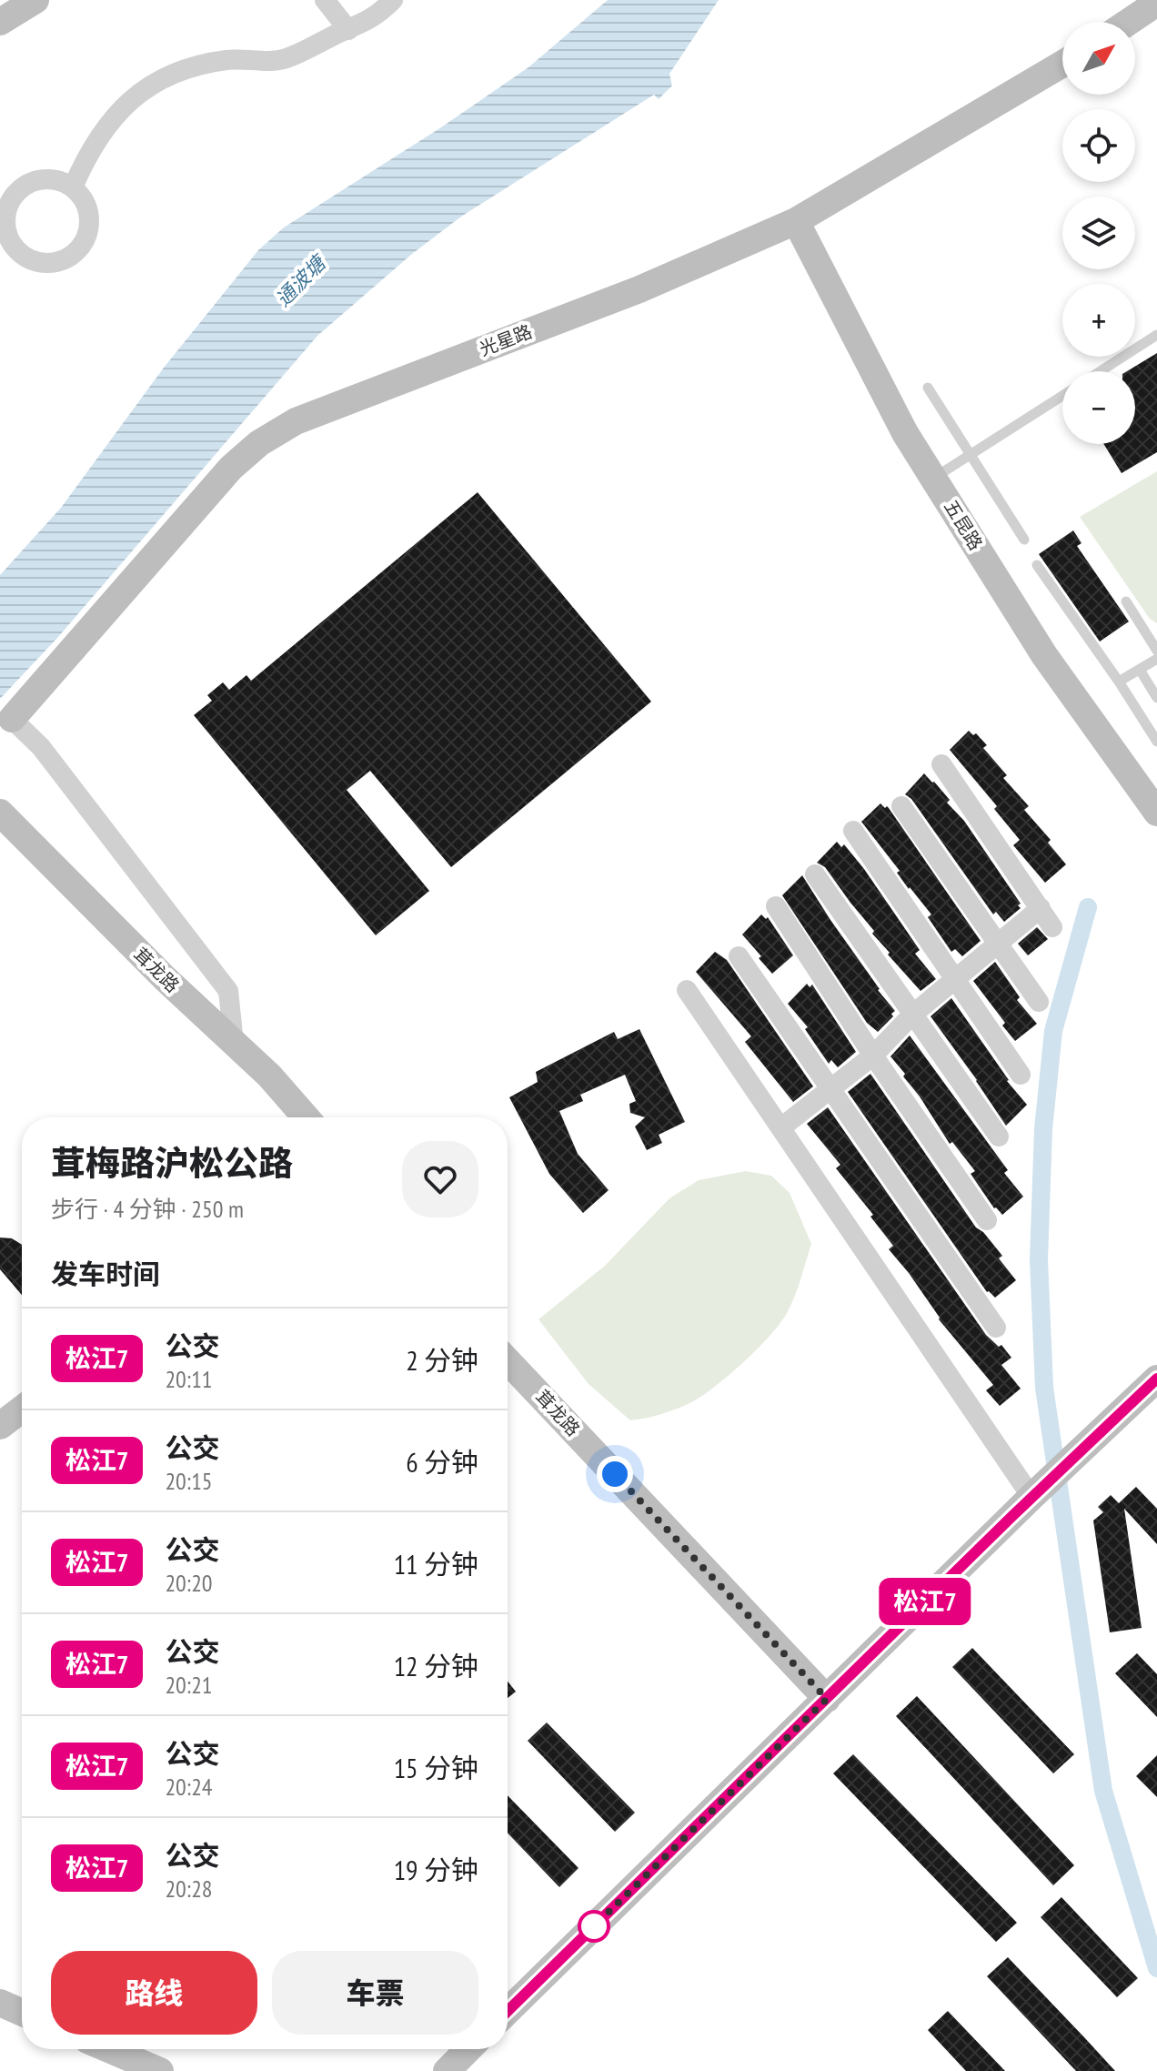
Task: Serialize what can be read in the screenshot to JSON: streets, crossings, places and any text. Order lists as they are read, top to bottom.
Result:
{
  "streets": {
    "street": ["光星路", "五昆路", "茸龙路"]
  },
  "crossings": [
    ["光星路", "五昆路"]
  ],
  "water": ["通波塘"],
  "lines": ["bus line 松江7"],
  "north": "top right",
  "page": {
    "on_map": "松江7",
    "map_buttons": ["+", "−"],
    "heading": [
      ["茸梅路沪松公路", "步行 · 4 分钟 · 250 m"],
      "发车时间"
    ],
    "list": [
      {
        "mark": "松江7",
        "name": "公交",
        "note": "20:11",
        "value": "2 分钟"
      },
      {
        "mark": "松江7",
        "name": "公交",
        "note": "20:15",
        "value": "6 分钟"
      },
      {
        "mark": "松江7",
        "name": "公交",
        "note": "20:20",
        "value": "11 分钟"
      },
      {
        "mark": "松江7",
        "name": "公交",
        "note": "20:21",
        "value": "12 分钟"
      },
      {
        "mark": "松江7",
        "name": "公交",
        "note": "20:24",
        "value": "15 分钟"
      },
      {
        "mark": "松江7",
        "name": "公交",
        "note": "20:28",
        "value": "19 分钟"
      }
    ],
    "buttons": ["路线", "车票"]
  }
}
